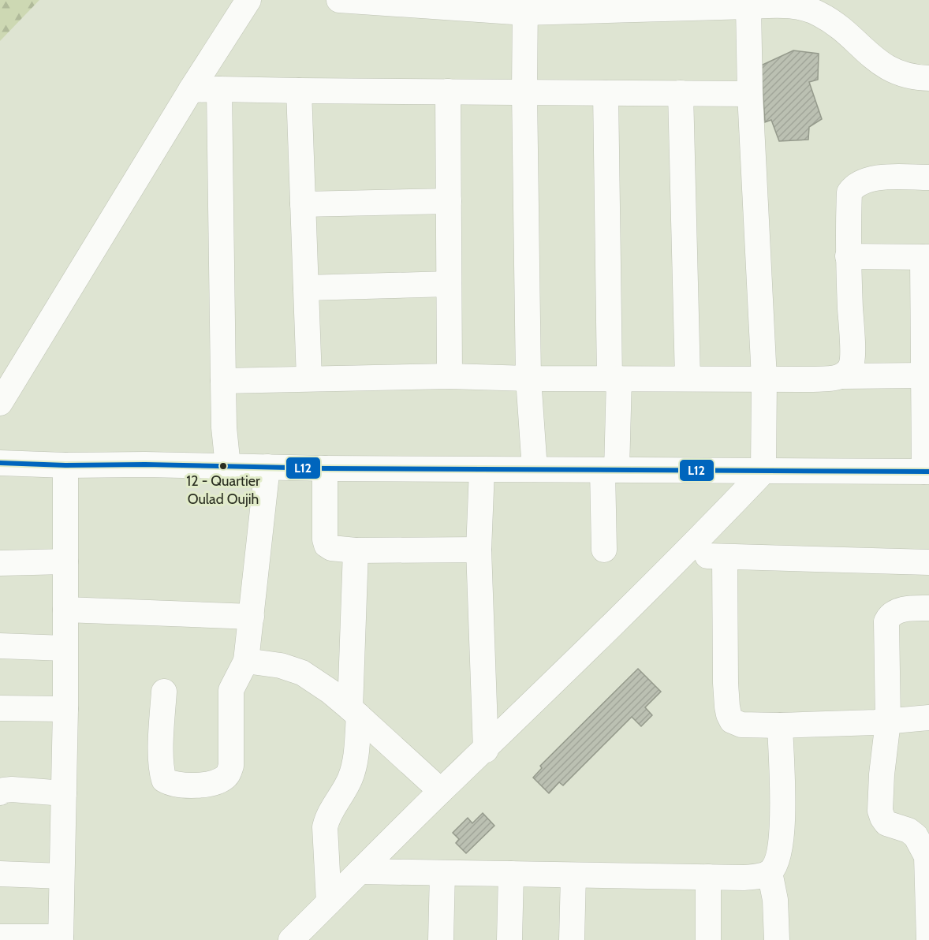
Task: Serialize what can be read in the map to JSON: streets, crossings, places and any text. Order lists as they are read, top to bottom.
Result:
{
  "places": ["12 - Quartier Oulad Oujih"],
  "lines": ["transit line L12"]
}
